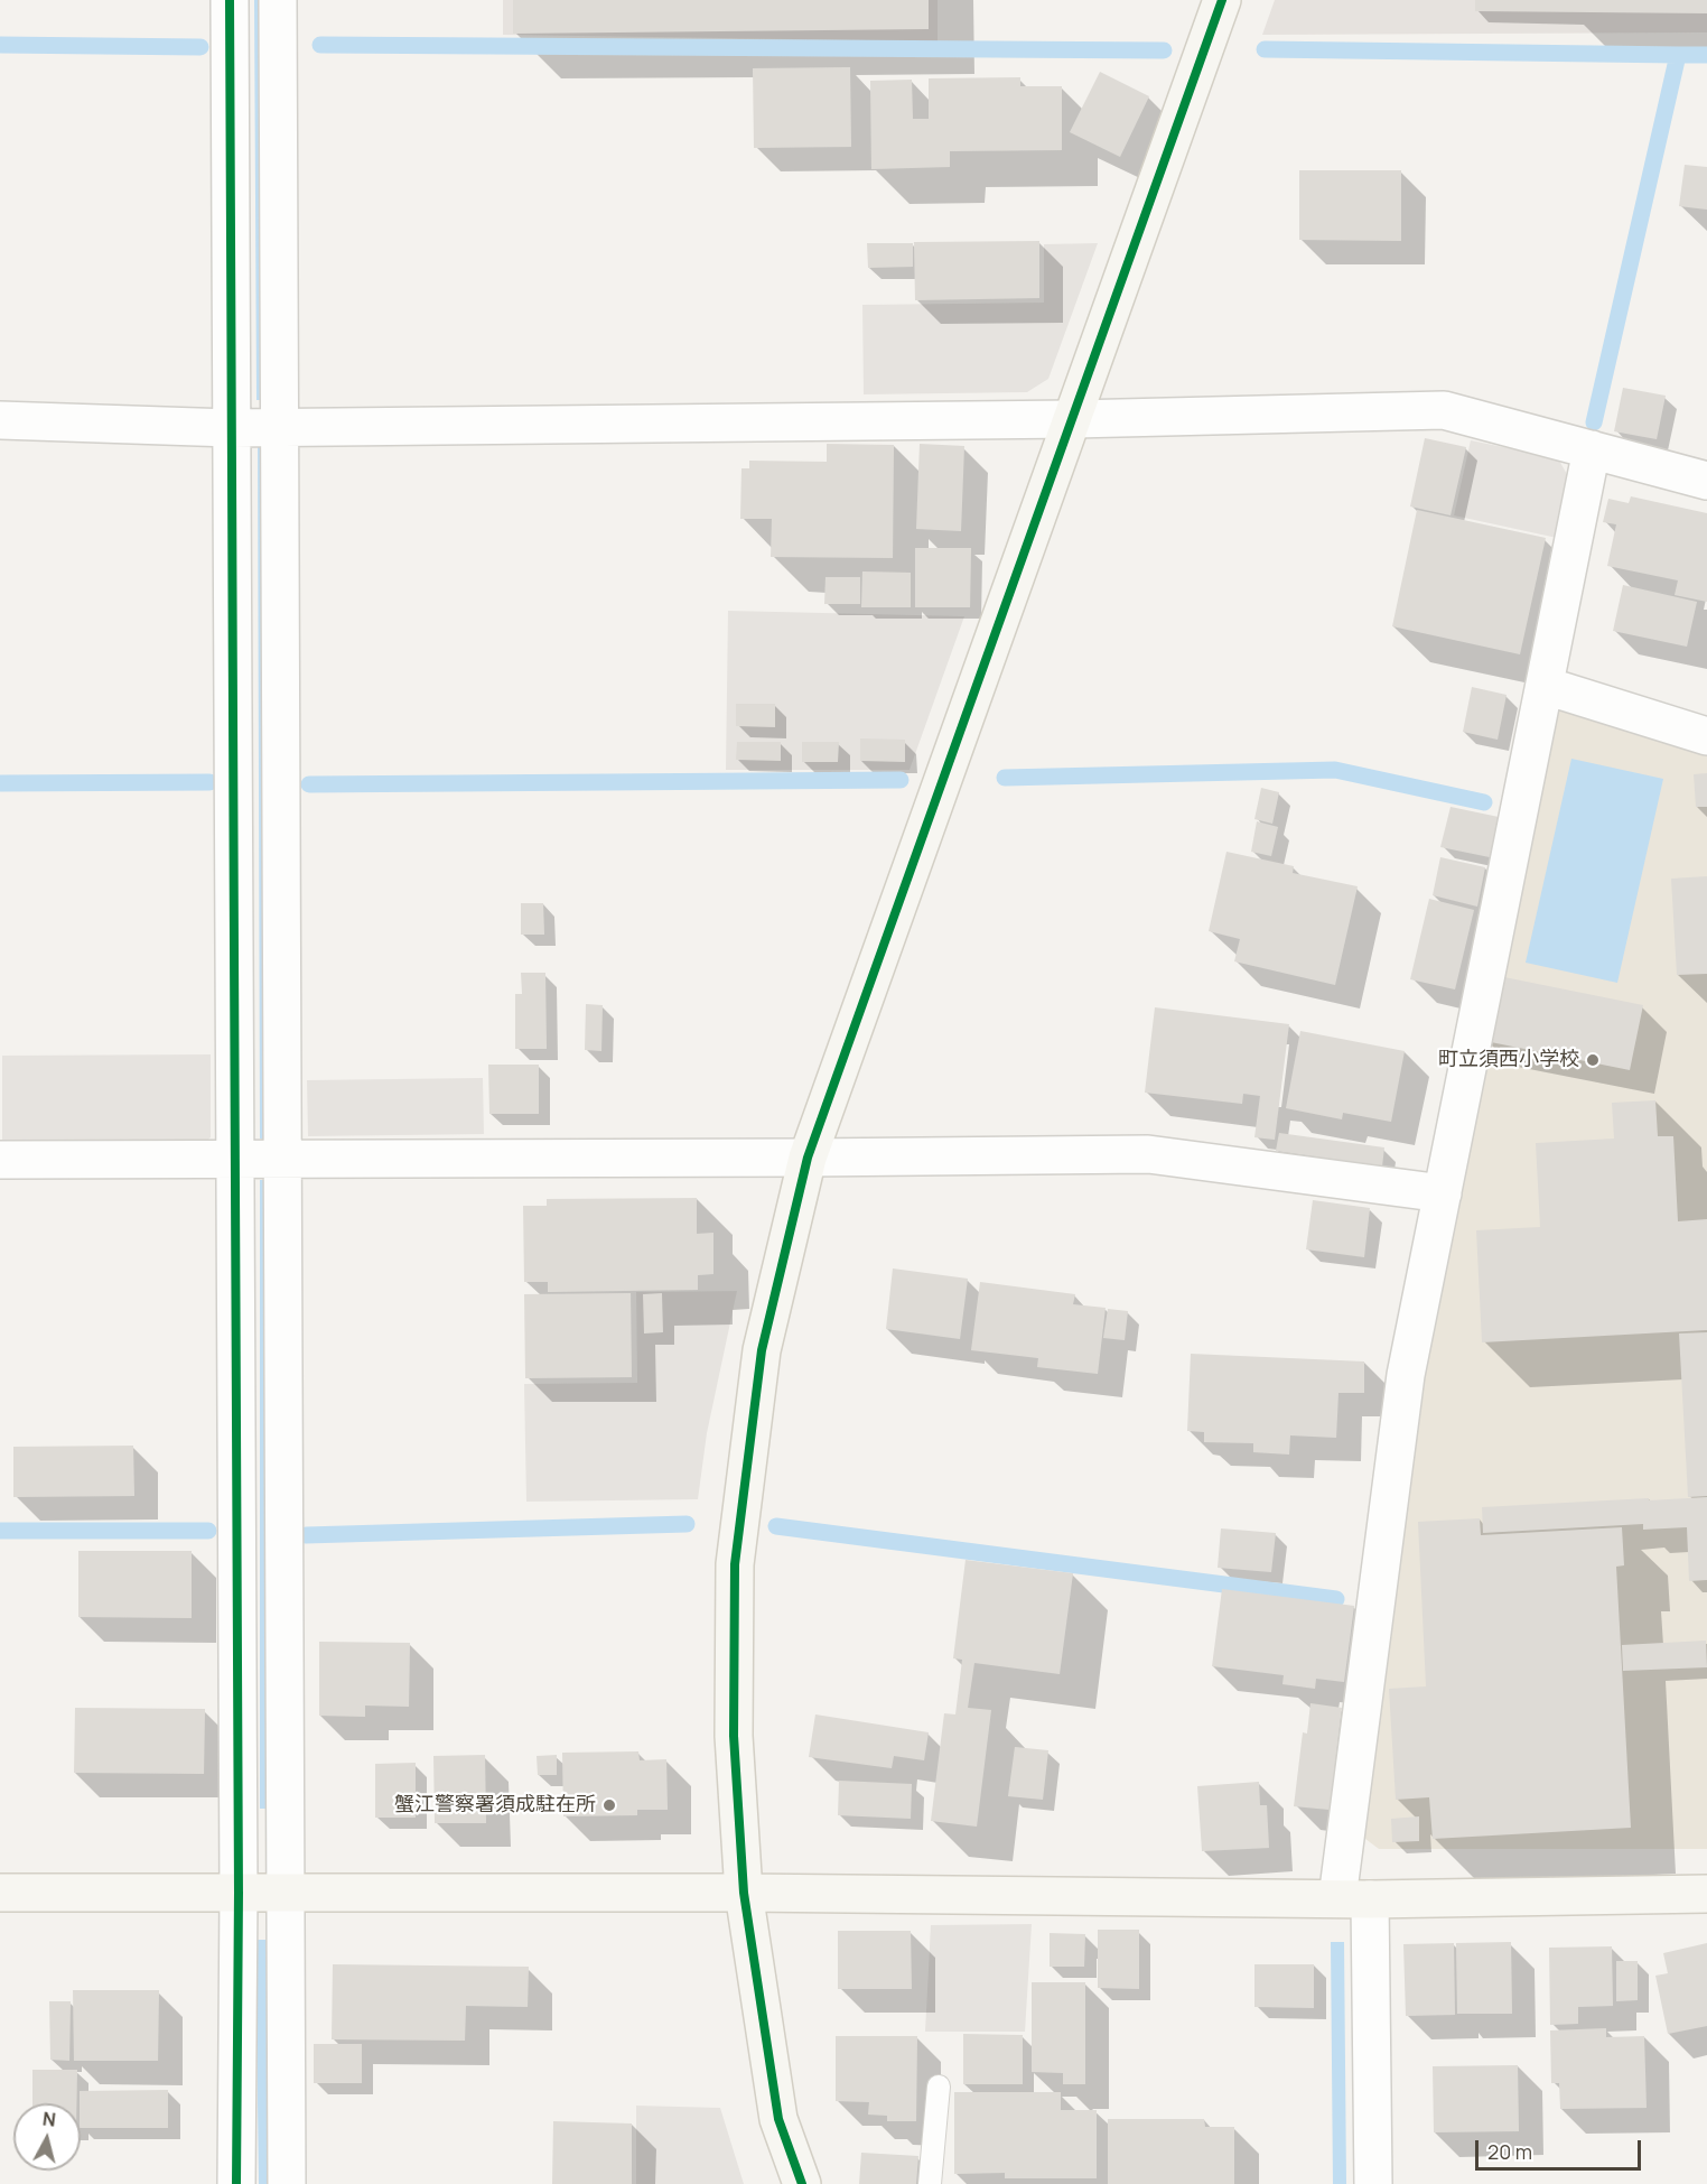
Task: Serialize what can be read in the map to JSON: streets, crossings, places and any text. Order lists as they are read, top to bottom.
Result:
{
  "places": ["町立須西小学校", "蟹江警察署須成駐在所"],
  "scale_bar": "20 m",
  "north": "top"
}
